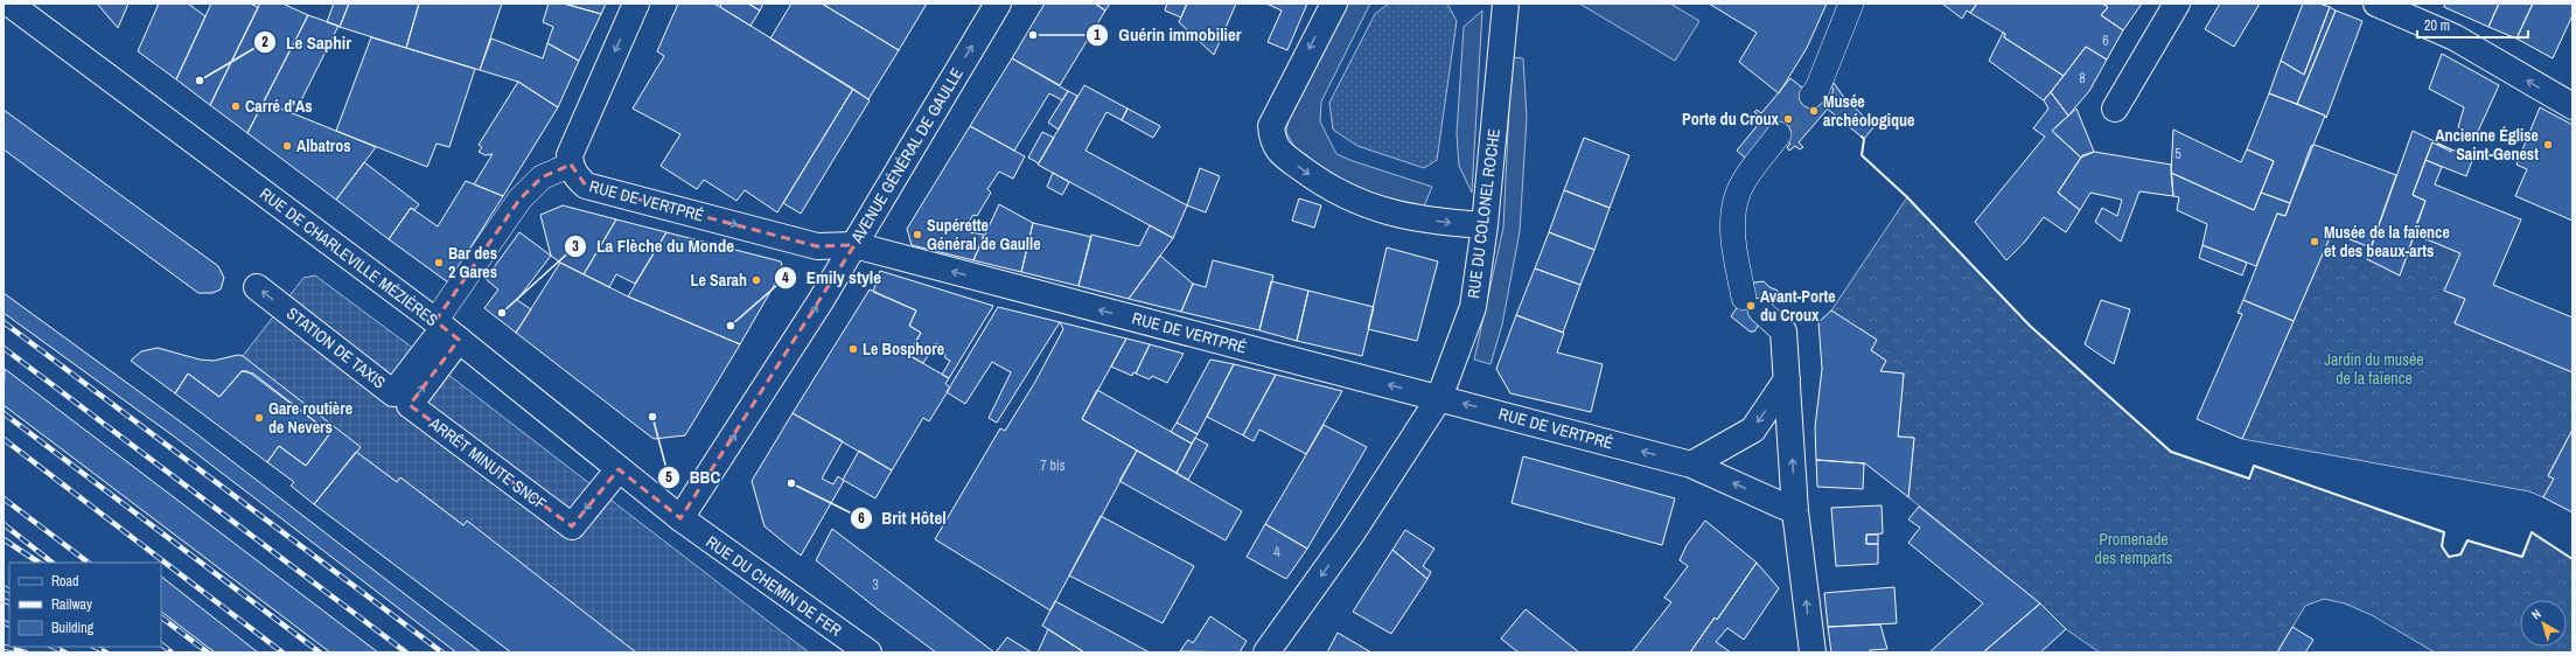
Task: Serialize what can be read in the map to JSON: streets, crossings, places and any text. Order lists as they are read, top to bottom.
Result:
{
  "streets": {
    "street": [
      "AVENUE GÉNÉRAL DE GAULLE",
      "RUE DE VERTPRÉ",
      "RUE DU COLONEL ROCHE",
      "RUE DE CHARLEVILLE MÉZIÈRES",
      "STATION DE TAXIS",
      "ARRÊT MINUTE SNCF",
      "RUE DU CHEMIN DE FER"
    ]
  },
  "crossings": [
    ["AVENUE GÉNÉRAL DE GAULLE", "RUE DE VERTPRÉ"],
    ["AVENUE GÉNÉRAL DE GAULLE", "RUE DE CHARLEVILLE MÉZIÈRES"],
    ["AVENUE GÉNÉRAL DE GAULLE", "RUE DU CHEMIN DE FER"],
    ["RUE DE VERTPRÉ", "RUE DU COLONEL ROCHE"],
    ["RUE DE CHARLEVILLE MÉZIÈRES", "STATION DE TAXIS"],
    ["RUE DE CHARLEVILLE MÉZIÈRES", "ARRÊT MINUTE SNCF"],
    ["RUE DE CHARLEVILLE MÉZIÈRES", "RUE DU CHEMIN DE FER"],
    ["STATION DE TAXIS", "ARRÊT MINUTE SNCF"]
  ],
  "one_way": ["AVENUE GÉNÉRAL DE GAULLE", "RUE DU COLONEL ROCHE"],
  "parks": ["Jardin du musée de la faïence", "Promenade des remparts"],
  "places": [
    "Guérin immobilier",
    "Le Saphir",
    "Carré d'As",
    "Musée archéologique",
    "Porte du Croux",
    "Ancienne Église Saint-Genest",
    "Albatros",
    "Supérette Général de Gaulle",
    "Musée de la faïence et des beaux-arts",
    "Bar des 2 Gares",
    "Le Sarah",
    "Avant-Porte du Croux",
    "La Flèche du Monde",
    "Emily style",
    "Le Bosphore",
    "BBC",
    "Gare routière de Nevers",
    "Brit Hôtel"
  ],
  "house_numbers": [
    "6",
    "8",
    "5",
    "7 bis",
    "4",
    "3"
  ],
  "legend": ["Road", "Railway", "Building"],
  "scale_bar": "20 m",
  "north": "top left"
}
